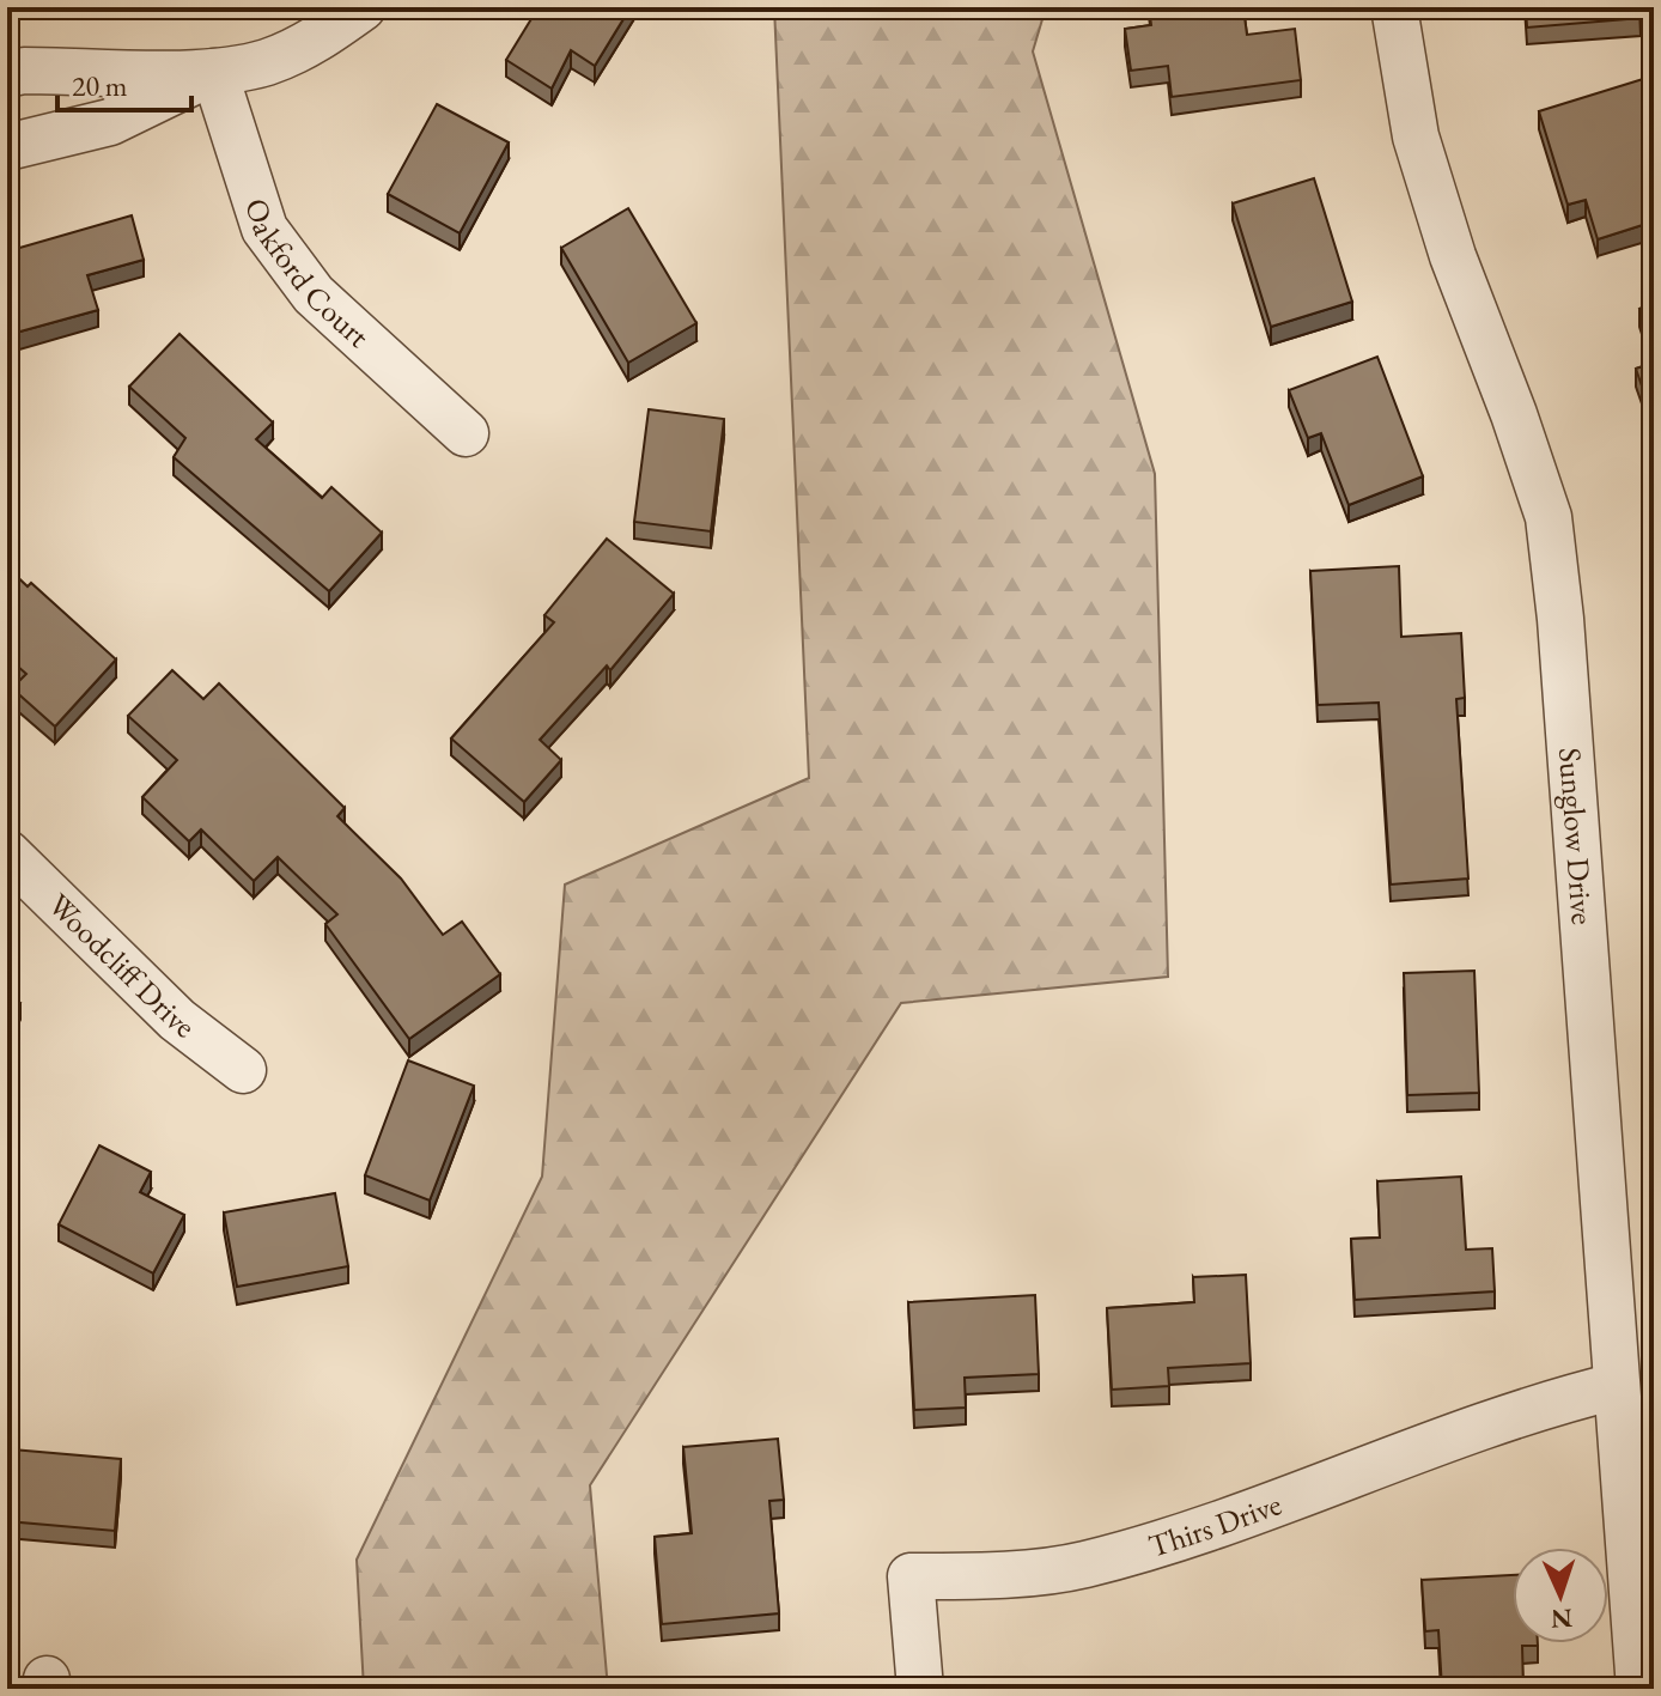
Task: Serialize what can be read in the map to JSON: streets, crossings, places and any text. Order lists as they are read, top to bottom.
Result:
{
  "streets": {
    "street": [
      "Oakford Court",
      "Sunglow Drive",
      "Woodcliff Drive",
      "Thirs Drive"
    ]
  },
  "crossings": [
    ["Sunglow Drive", "Thirs Drive"]
  ],
  "scale_bar": "20 m",
  "north": "bottom"
}
